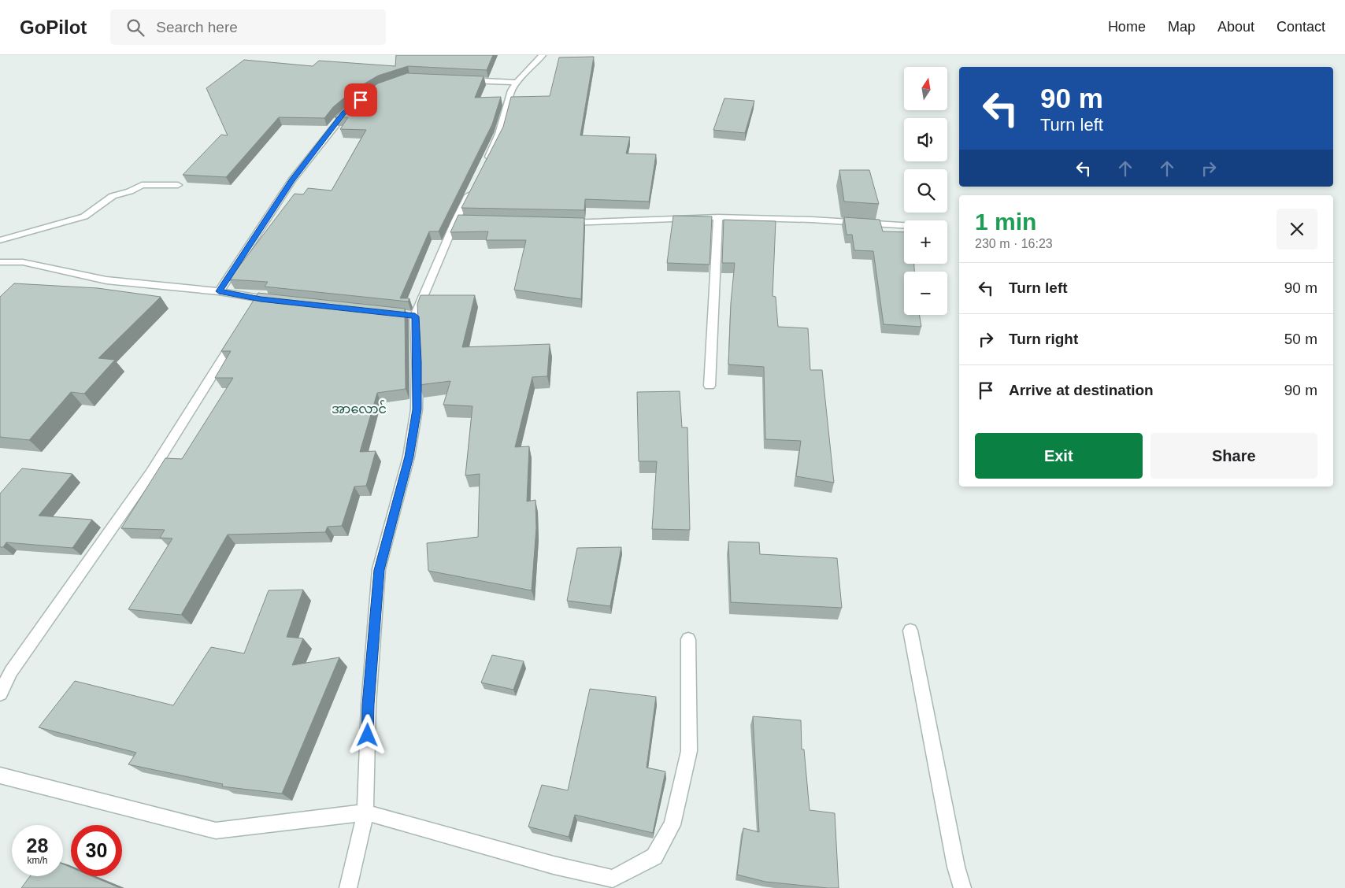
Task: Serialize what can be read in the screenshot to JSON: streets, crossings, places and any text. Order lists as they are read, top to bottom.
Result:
{
  "districts": ["အာလောင်"],
  "north": "top",
  "page": {
    "header": "GoPilot",
    "search": "Search here",
    "nav": [
      "Home",
      "Map",
      "About",
      "Contact"
    ],
    "map_buttons": ["+", "−"],
    "turn": ["90 m", "Turn left"],
    "heading": ["1 min", "230 m · 16:23"],
    "list": [
      {
        "name": "Turn left",
        "value": "90 m"
      },
      {
        "name": "Turn right",
        "value": "50 m"
      },
      {
        "name": "Arrive at destination",
        "value": "90 m"
      }
    ],
    "buttons": ["Exit", "Share"],
    "speed": "28 km/h",
    "limit": "30"
  }
}
